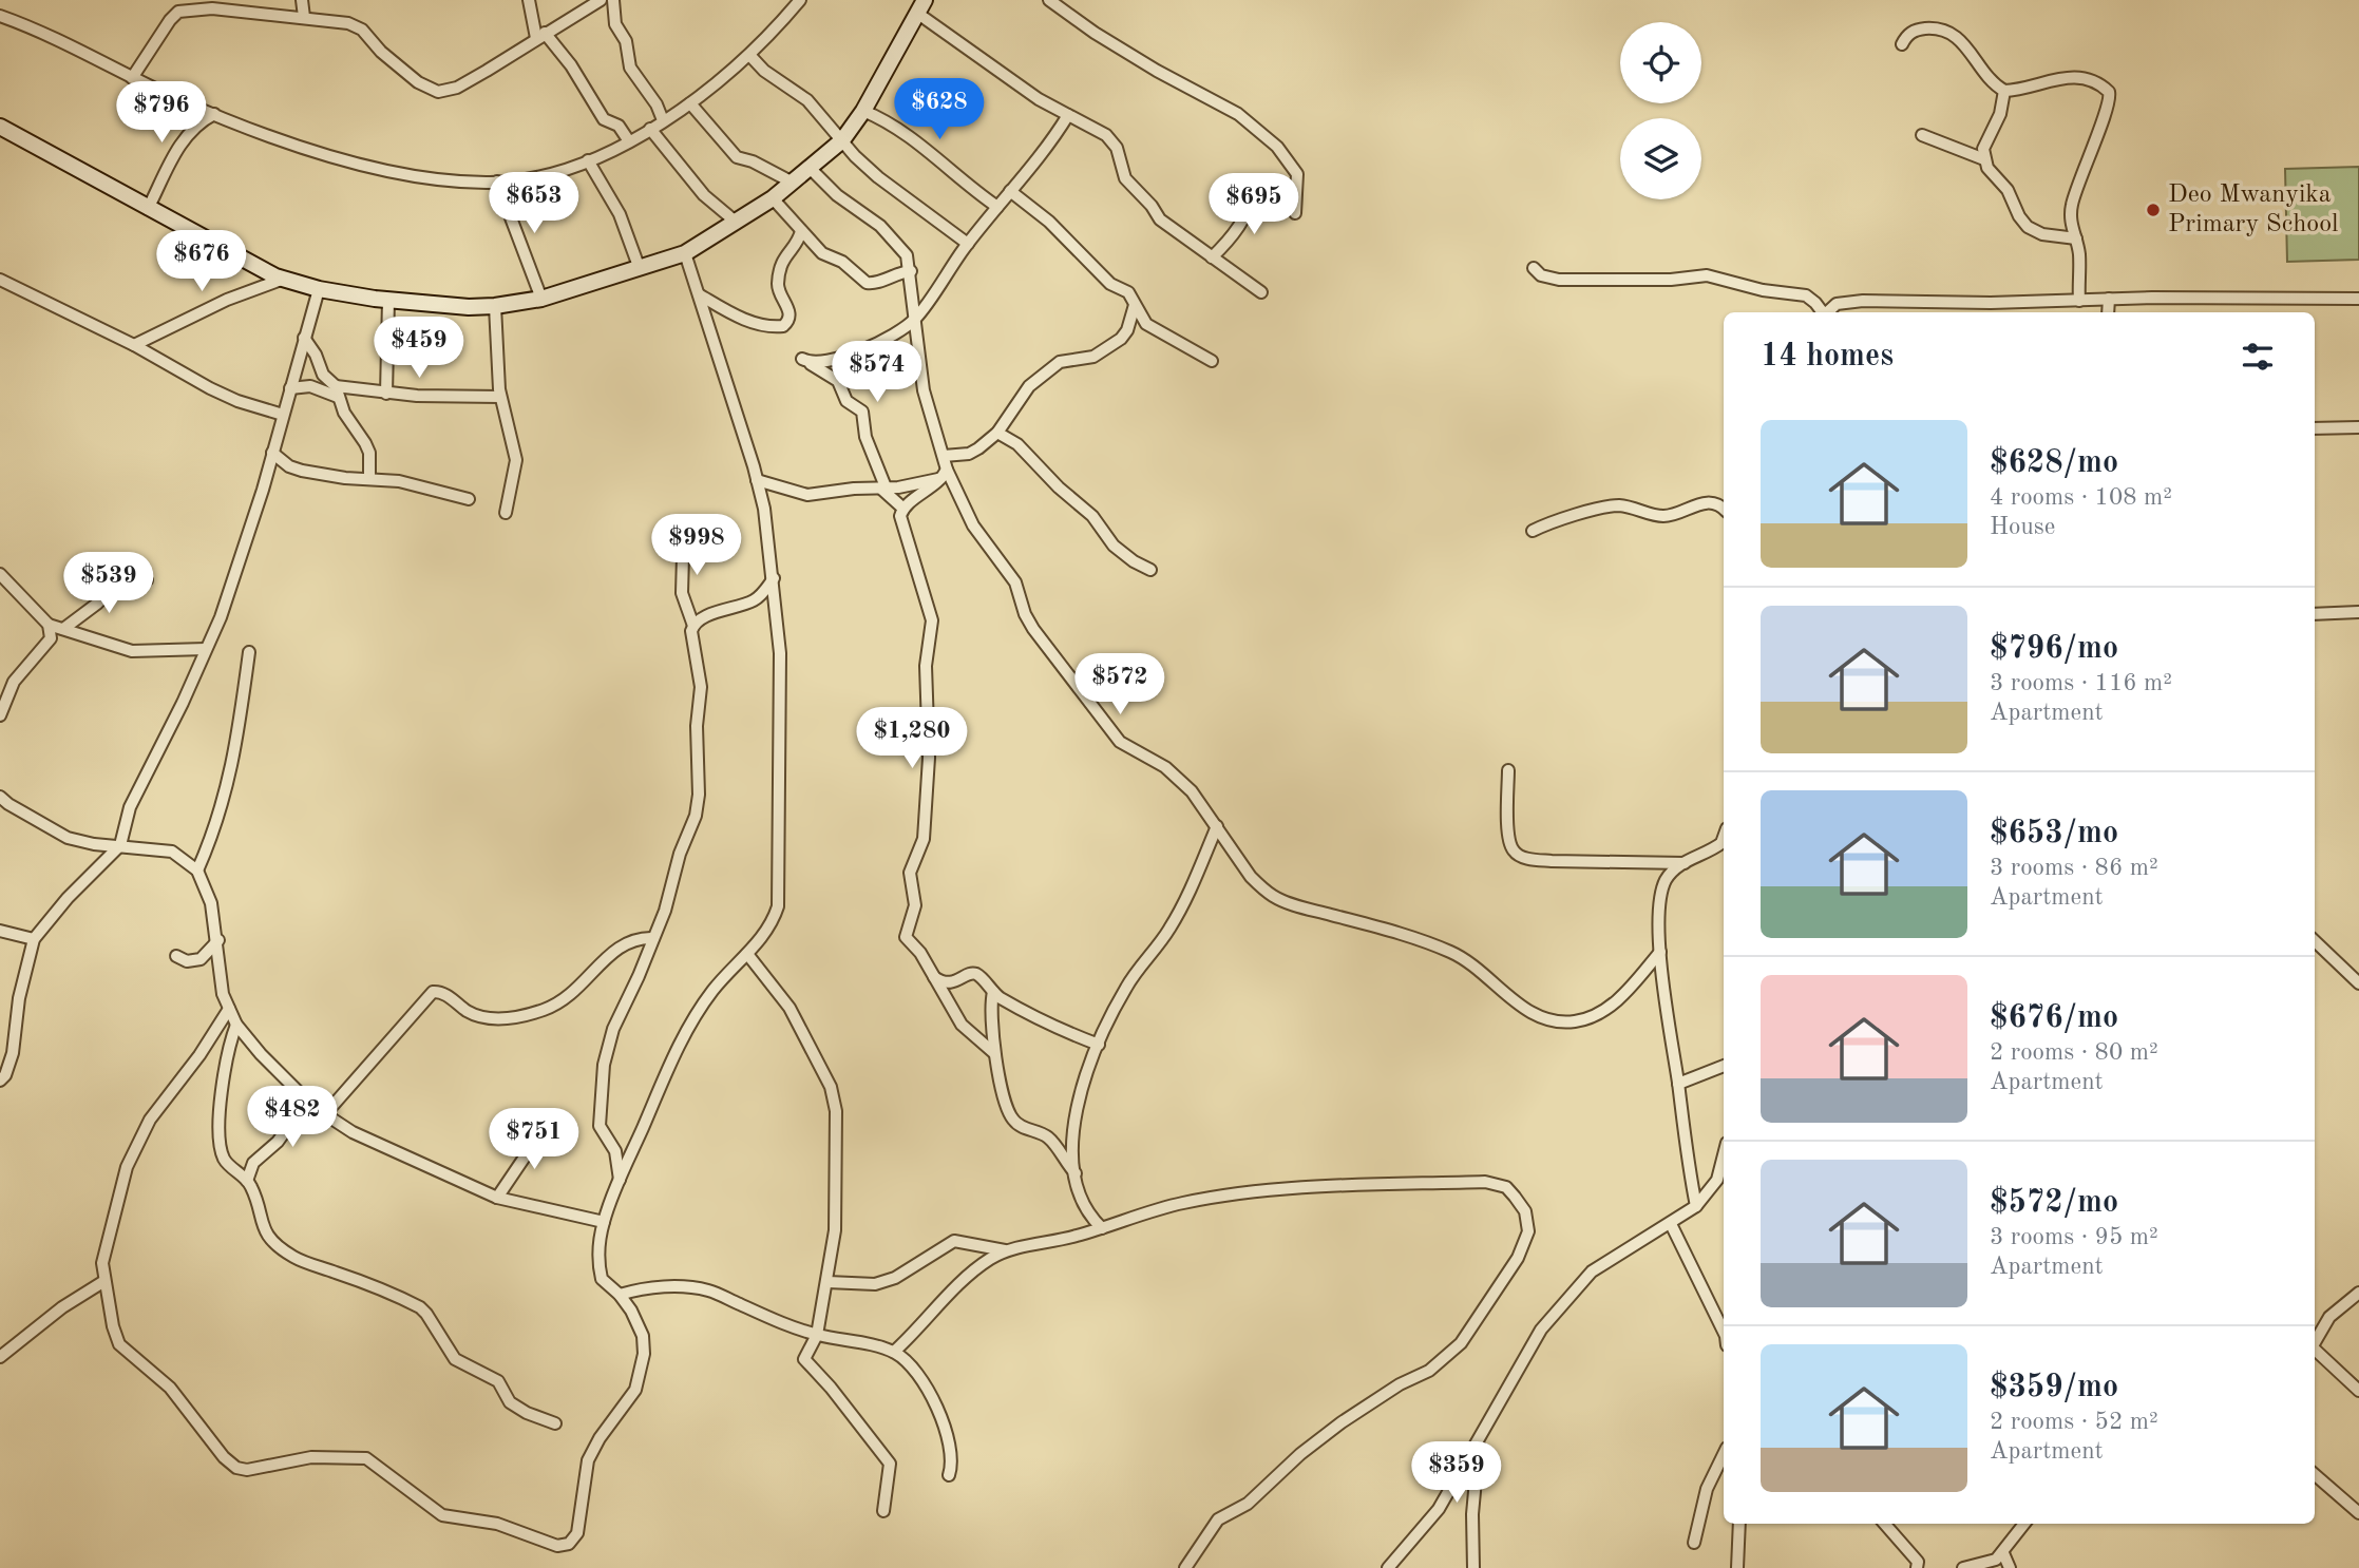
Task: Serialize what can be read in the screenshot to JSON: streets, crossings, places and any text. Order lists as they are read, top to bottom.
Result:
{
  "places": ["Deo Mwanyika Primary School"],
  "page": {
    "price": [
      "$628",
      "$796",
      "$653",
      "$695",
      "$676",
      "$459",
      "$574",
      "$998",
      "$539",
      "$572",
      "$1,280",
      "$482",
      "$751",
      "$359"
    ],
    "heading": "14 homes",
    "list": [
      {
        "name": "$628/mo",
        "note": "4 rooms · 108 m² · House"
      },
      {
        "name": "$796/mo",
        "note": "3 rooms · 116 m² · Apartment"
      },
      {
        "name": "$653/mo",
        "note": "3 rooms · 86 m² · Apartment"
      },
      {
        "name": "$676/mo",
        "note": "2 rooms · 80 m² · Apartment"
      },
      {
        "name": "$572/mo",
        "note": "3 rooms · 95 m² · Apartment"
      },
      {
        "name": "$359/mo",
        "note": "2 rooms · 52 m² · Apartment"
      }
    ]
  }
}
